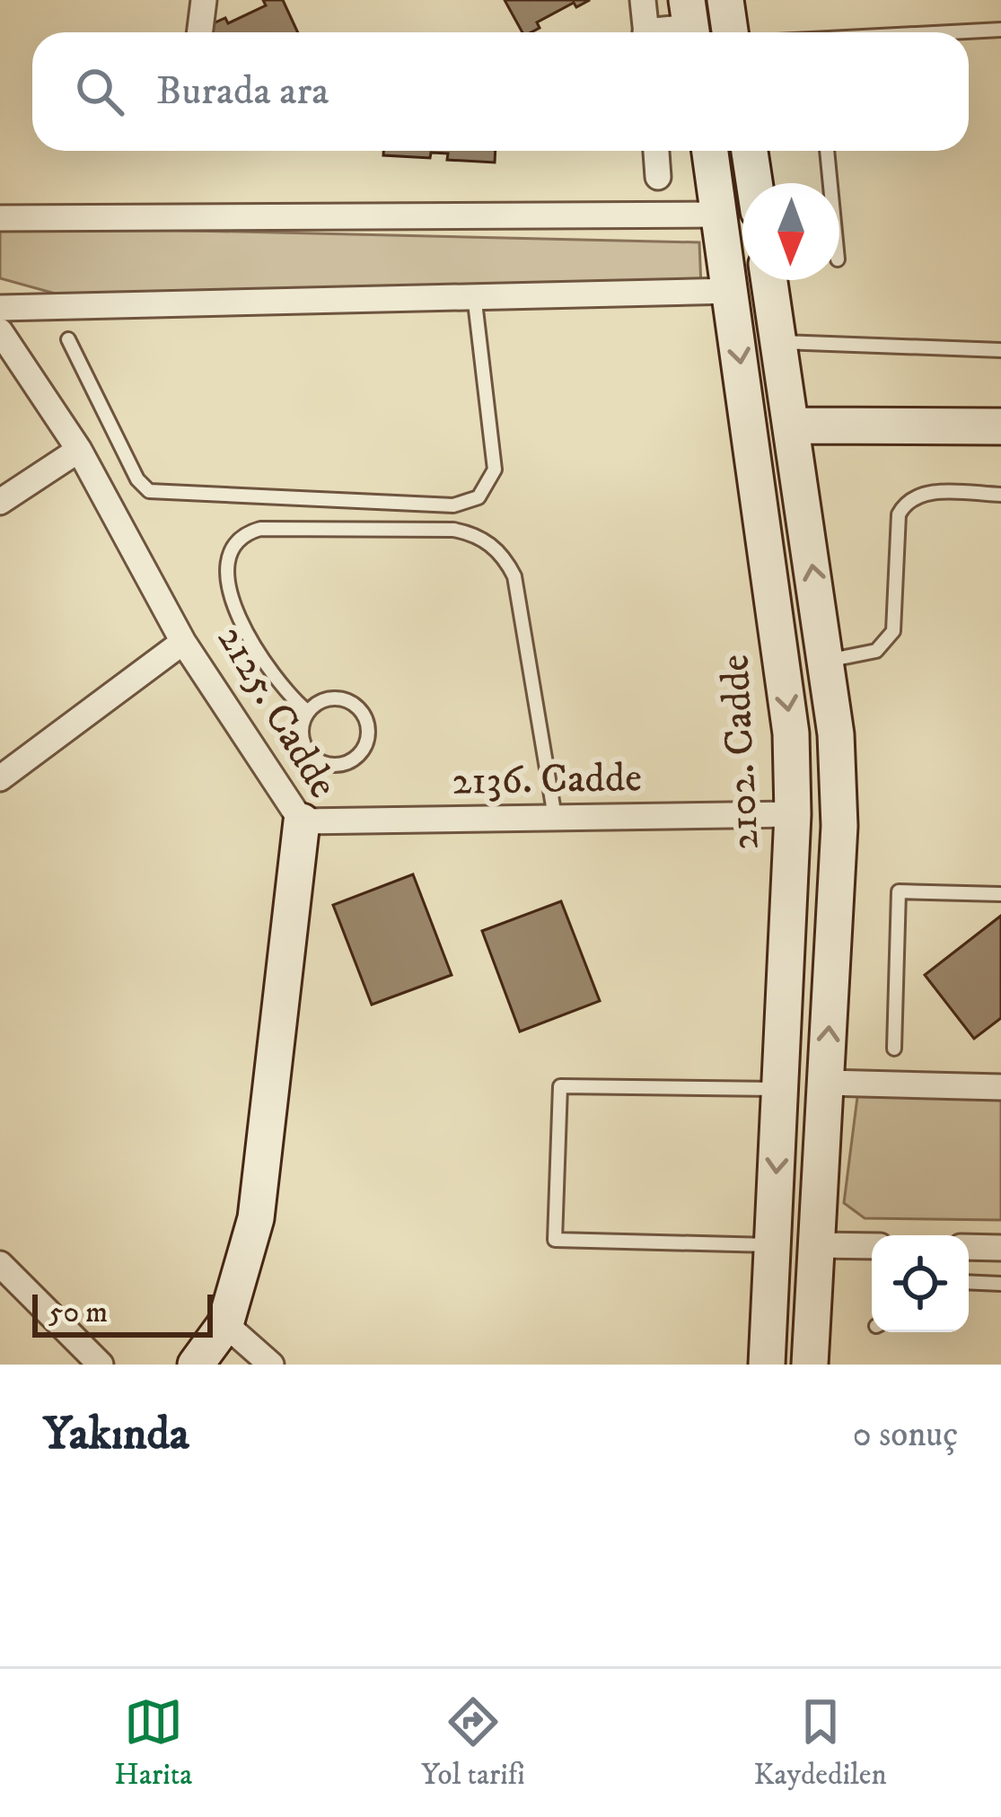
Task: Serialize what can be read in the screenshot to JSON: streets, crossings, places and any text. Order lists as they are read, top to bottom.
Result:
{
  "streets": {
    "street": ["2125. Cadde", "2102. Cadde", "2136. Cadde"]
  },
  "crossings": [
    ["2125. Cadde", "2136. Cadde"],
    ["2102. Cadde", "2136. Cadde"]
  ],
  "scale_bar": "50 m",
  "north": "bottom",
  "page": {
    "search": "Burada ara",
    "scale": "50 m",
    "heading": ["Yakında", "0 sonuç"],
    "nav": ["Harita", "Yol tarifi", "Kaydedilen"]
  }
}
